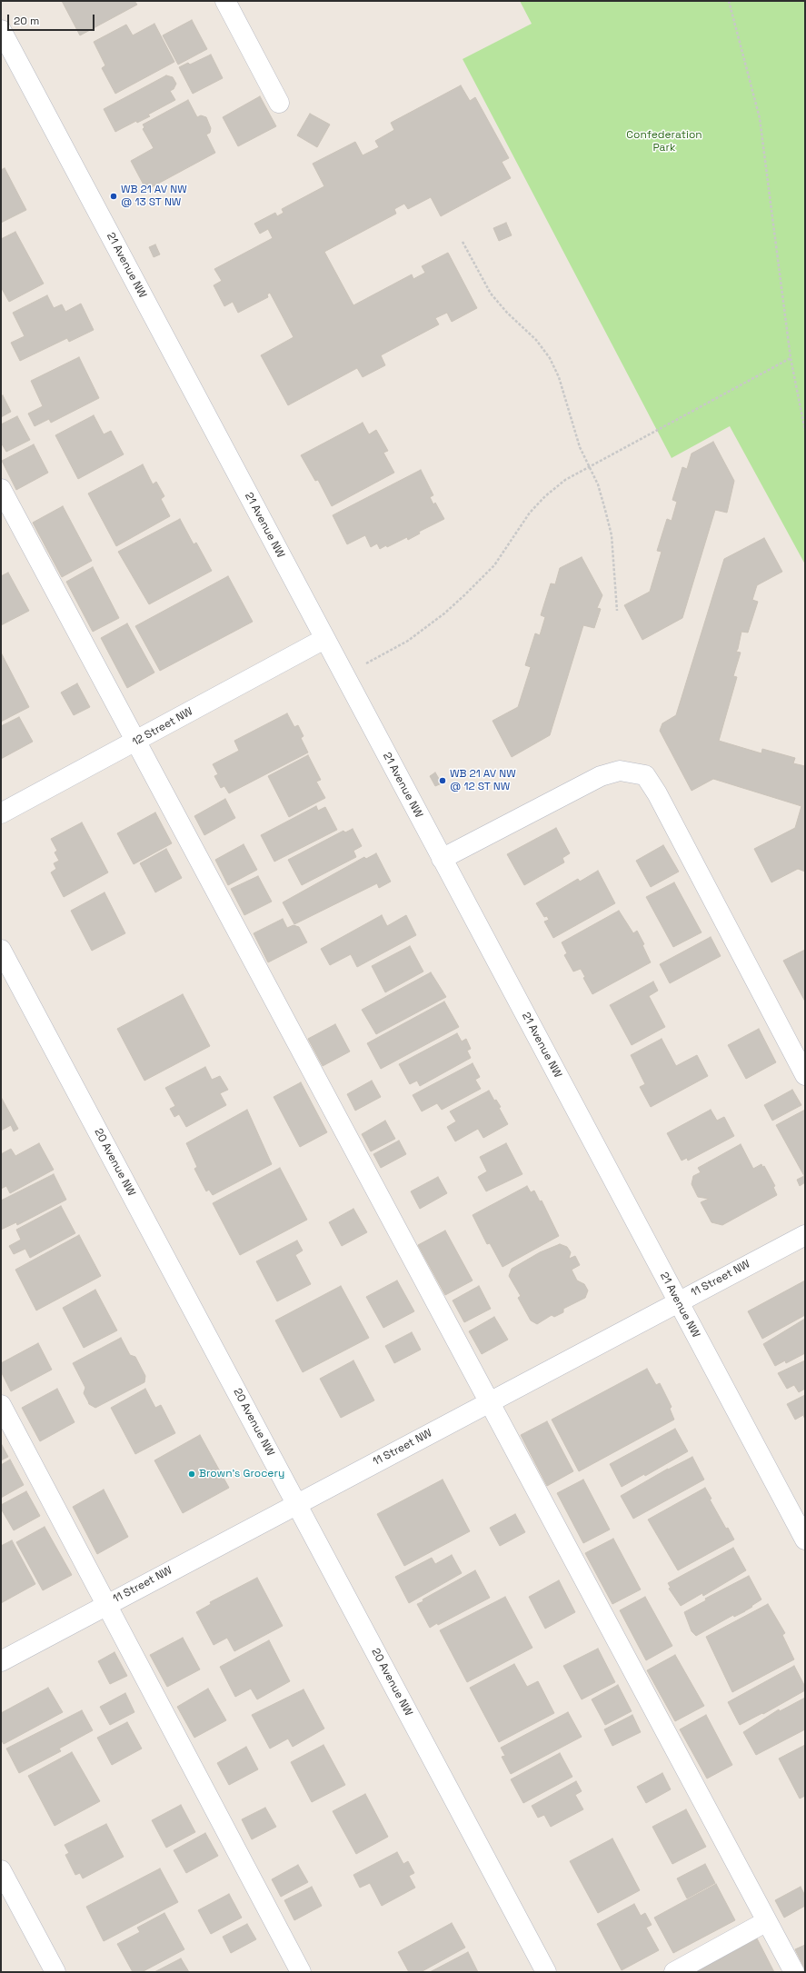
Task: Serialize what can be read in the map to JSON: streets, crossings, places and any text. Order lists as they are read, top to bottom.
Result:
{
  "streets": {
    "street": [
      "21 Avenue NW",
      "12 Street NW",
      "20 Avenue NW",
      "11 Street NW"
    ]
  },
  "crossings": [
    ["21 Avenue NW", "12 Street NW"],
    ["21 Avenue NW", "11 Street NW"],
    ["20 Avenue NW", "11 Street NW"]
  ],
  "parks": ["Confederation Park"],
  "places": ["WB 21 AV NW @ 13 ST NW", "WB 21 AV NW @ 12 ST NW", "Brown's Grocery"],
  "scale_bar": "20 m"
}
